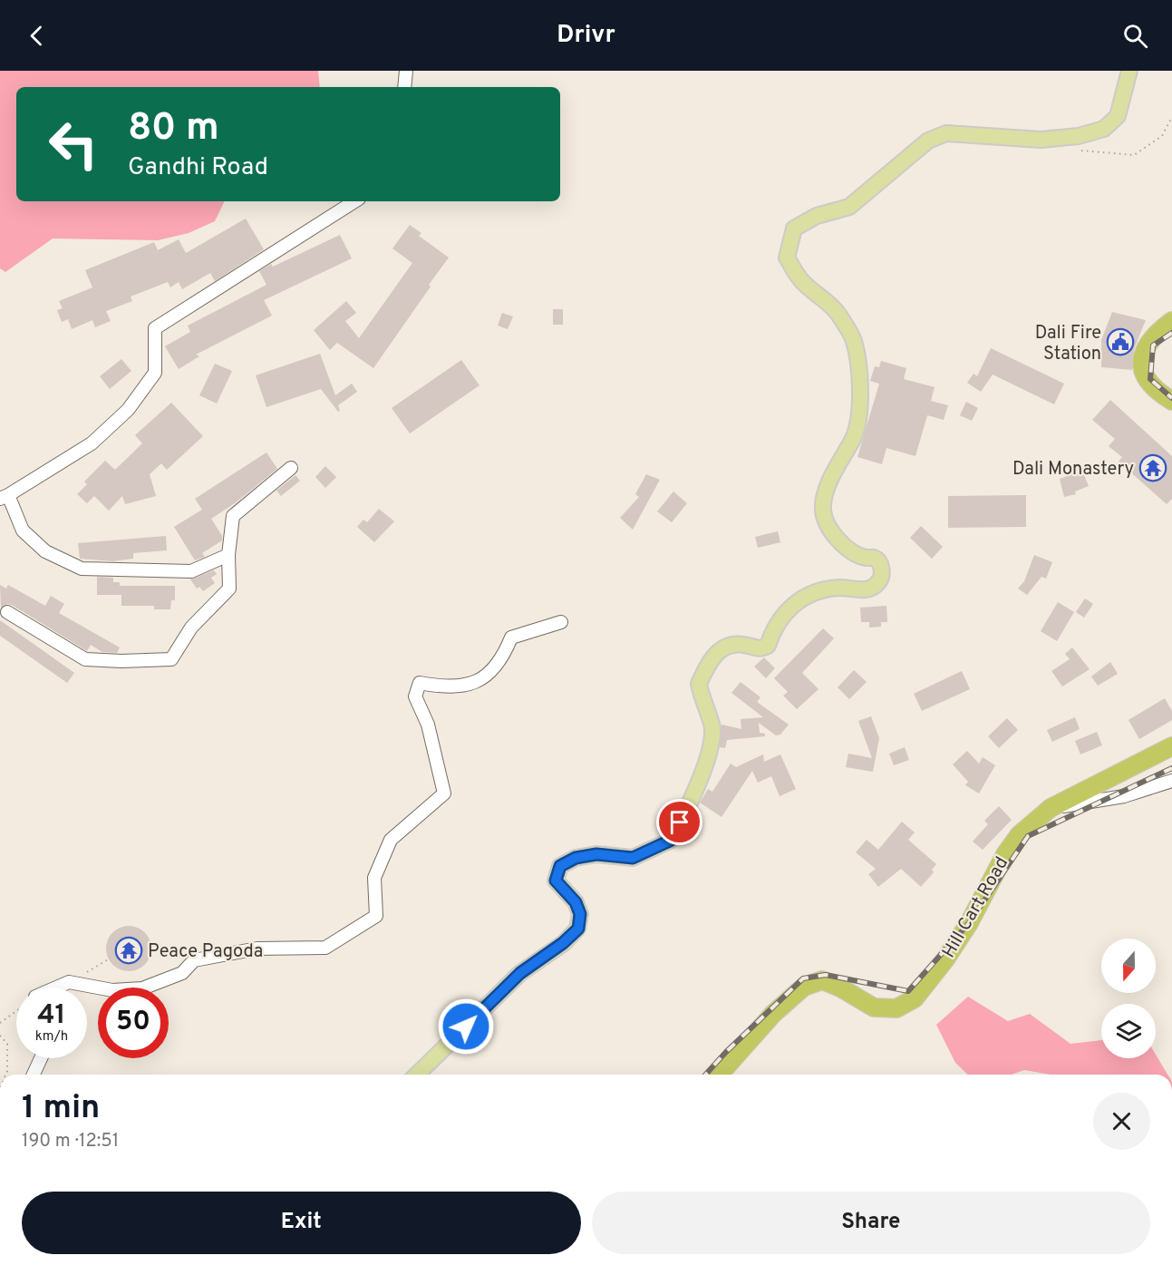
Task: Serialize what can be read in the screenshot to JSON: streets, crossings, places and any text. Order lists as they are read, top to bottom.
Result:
{
  "streets": {
    "highway": ["Hill Cart Road"]
  },
  "places": {
    "public building": ["Dali Fire Station"],
    "temple": ["Dali Monastery", "Peace Pagoda"]
  },
  "north": "bottom",
  "page": {
    "header": "Drivr",
    "turn": ["80 m", "Gandhi Road"],
    "speed": "41 km/h",
    "limit": "50",
    "heading": ["1 min", "190 m · 12:51"],
    "buttons": ["Exit", "Share"]
  }
}
